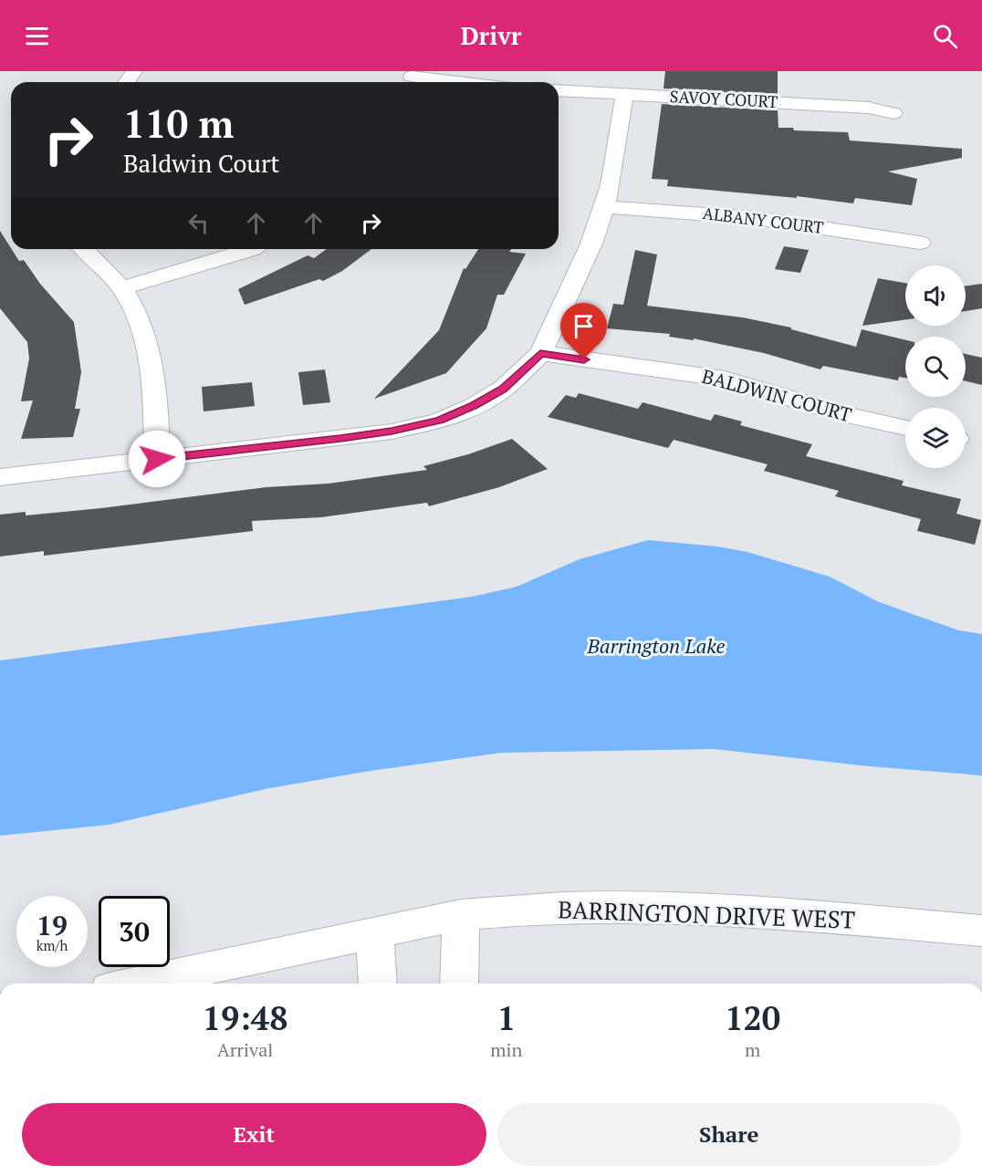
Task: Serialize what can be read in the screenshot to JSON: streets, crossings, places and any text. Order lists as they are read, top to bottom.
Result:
{
  "streets": {
    "street": [
      "SAVOY COURT",
      "ALBANY COURT",
      "BALDWIN COURT",
      "BARRINGTON DRIVE WEST"
    ]
  },
  "water": ["Barrington Lake"],
  "page": {
    "header": "Drivr",
    "turn": ["110 m", "Baldwin Court"],
    "speed": "19 km/h",
    "limit": "30",
    "eta": [
      "19:48",
      "Arrival",
      "1",
      "min",
      "120",
      "m"
    ],
    "buttons": ["Exit", "Share"]
  }
}
